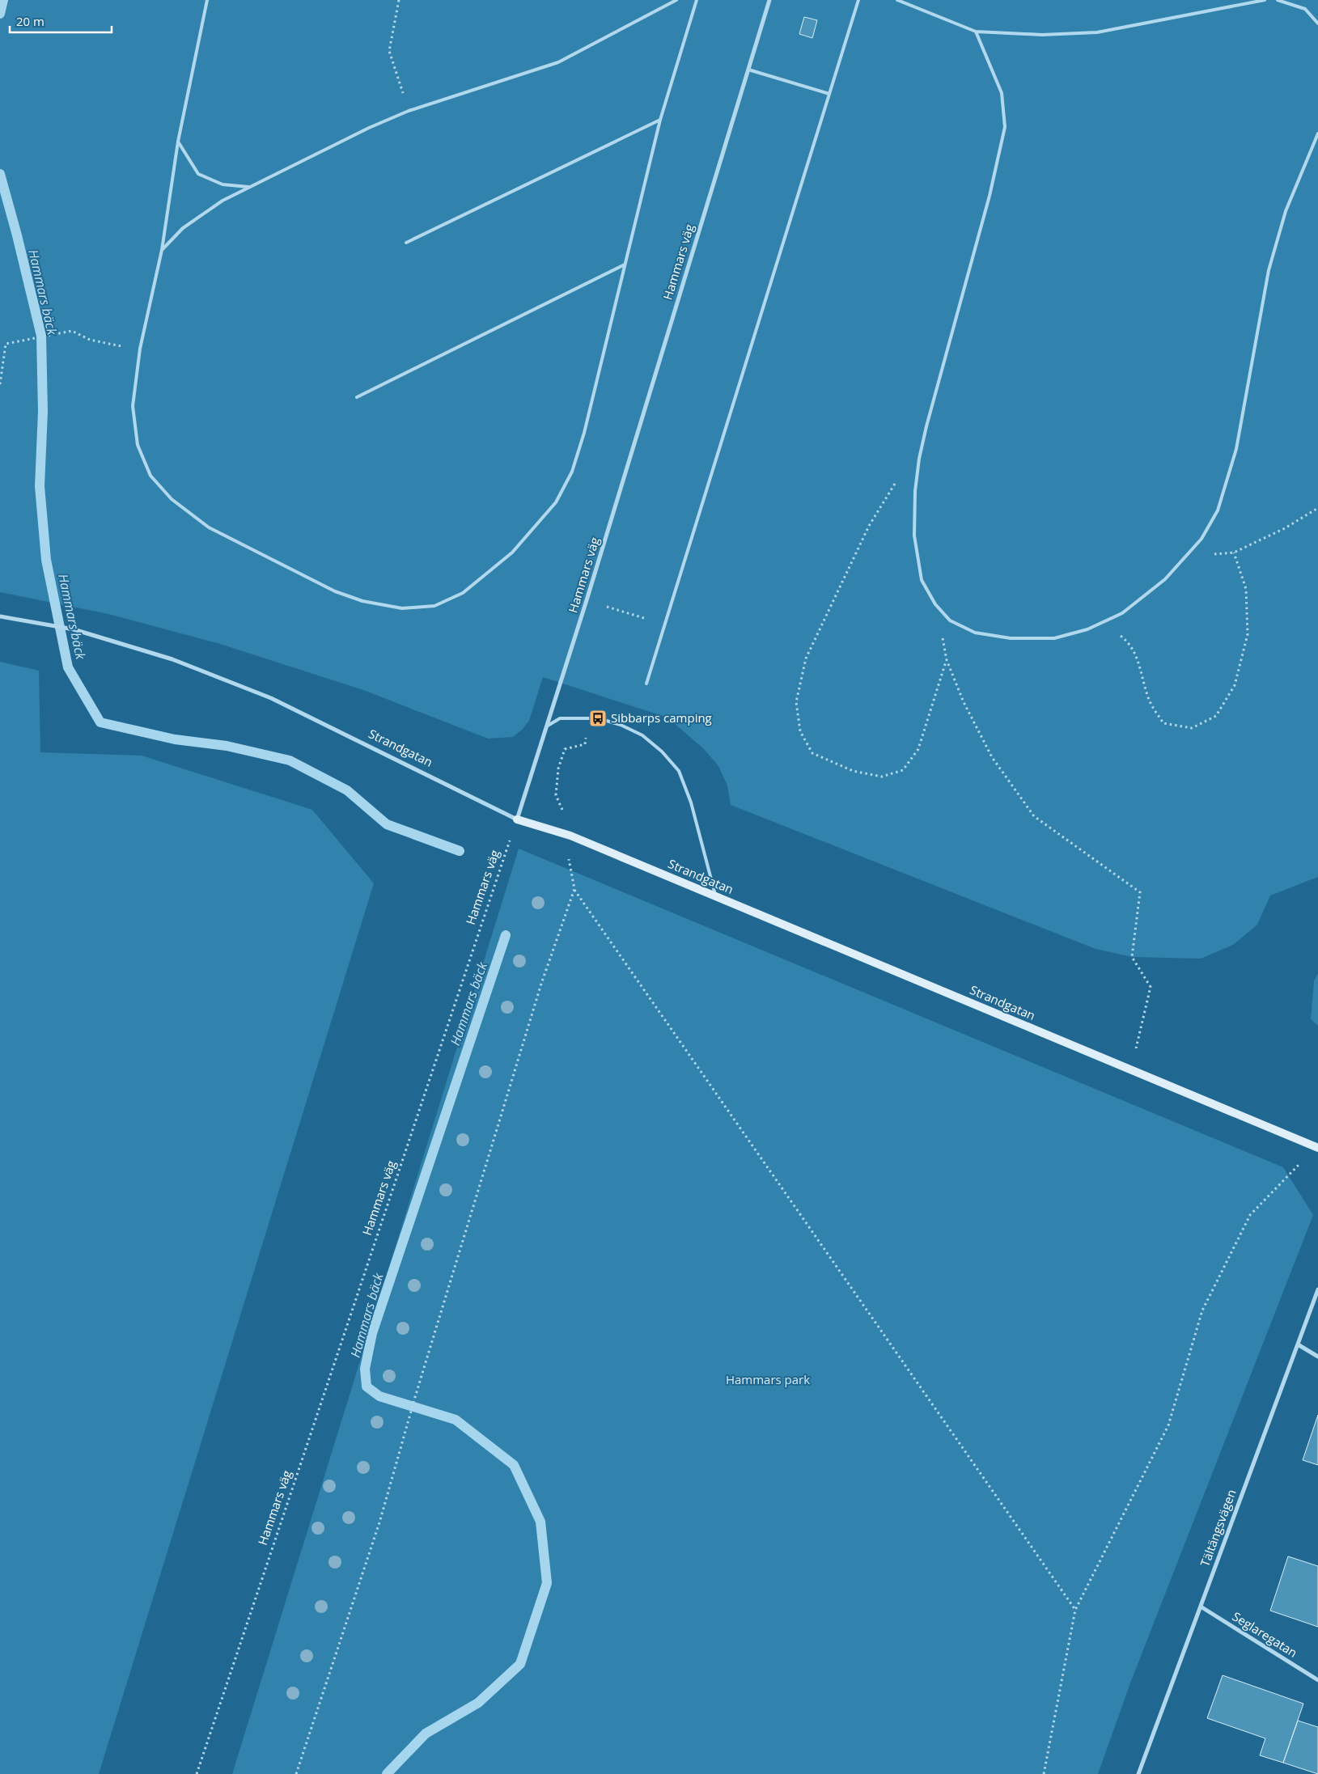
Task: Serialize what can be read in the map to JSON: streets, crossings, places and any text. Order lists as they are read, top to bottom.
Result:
{
  "streets": {
    "street": [
      "Hammars väg",
      "Strandgatan",
      "Tältängsvägen",
      "Seglaregatan"
    ]
  },
  "crossings": [
    ["Hammars väg", "Strandgatan"],
    ["Tältängsvägen", "Seglaregatan"]
  ],
  "water": ["Hammars bäck"],
  "parks": ["Hammars park"],
  "places": {
    "bus stop": ["Sibbarps camping"]
  },
  "scale_bar": "20 m"
}
